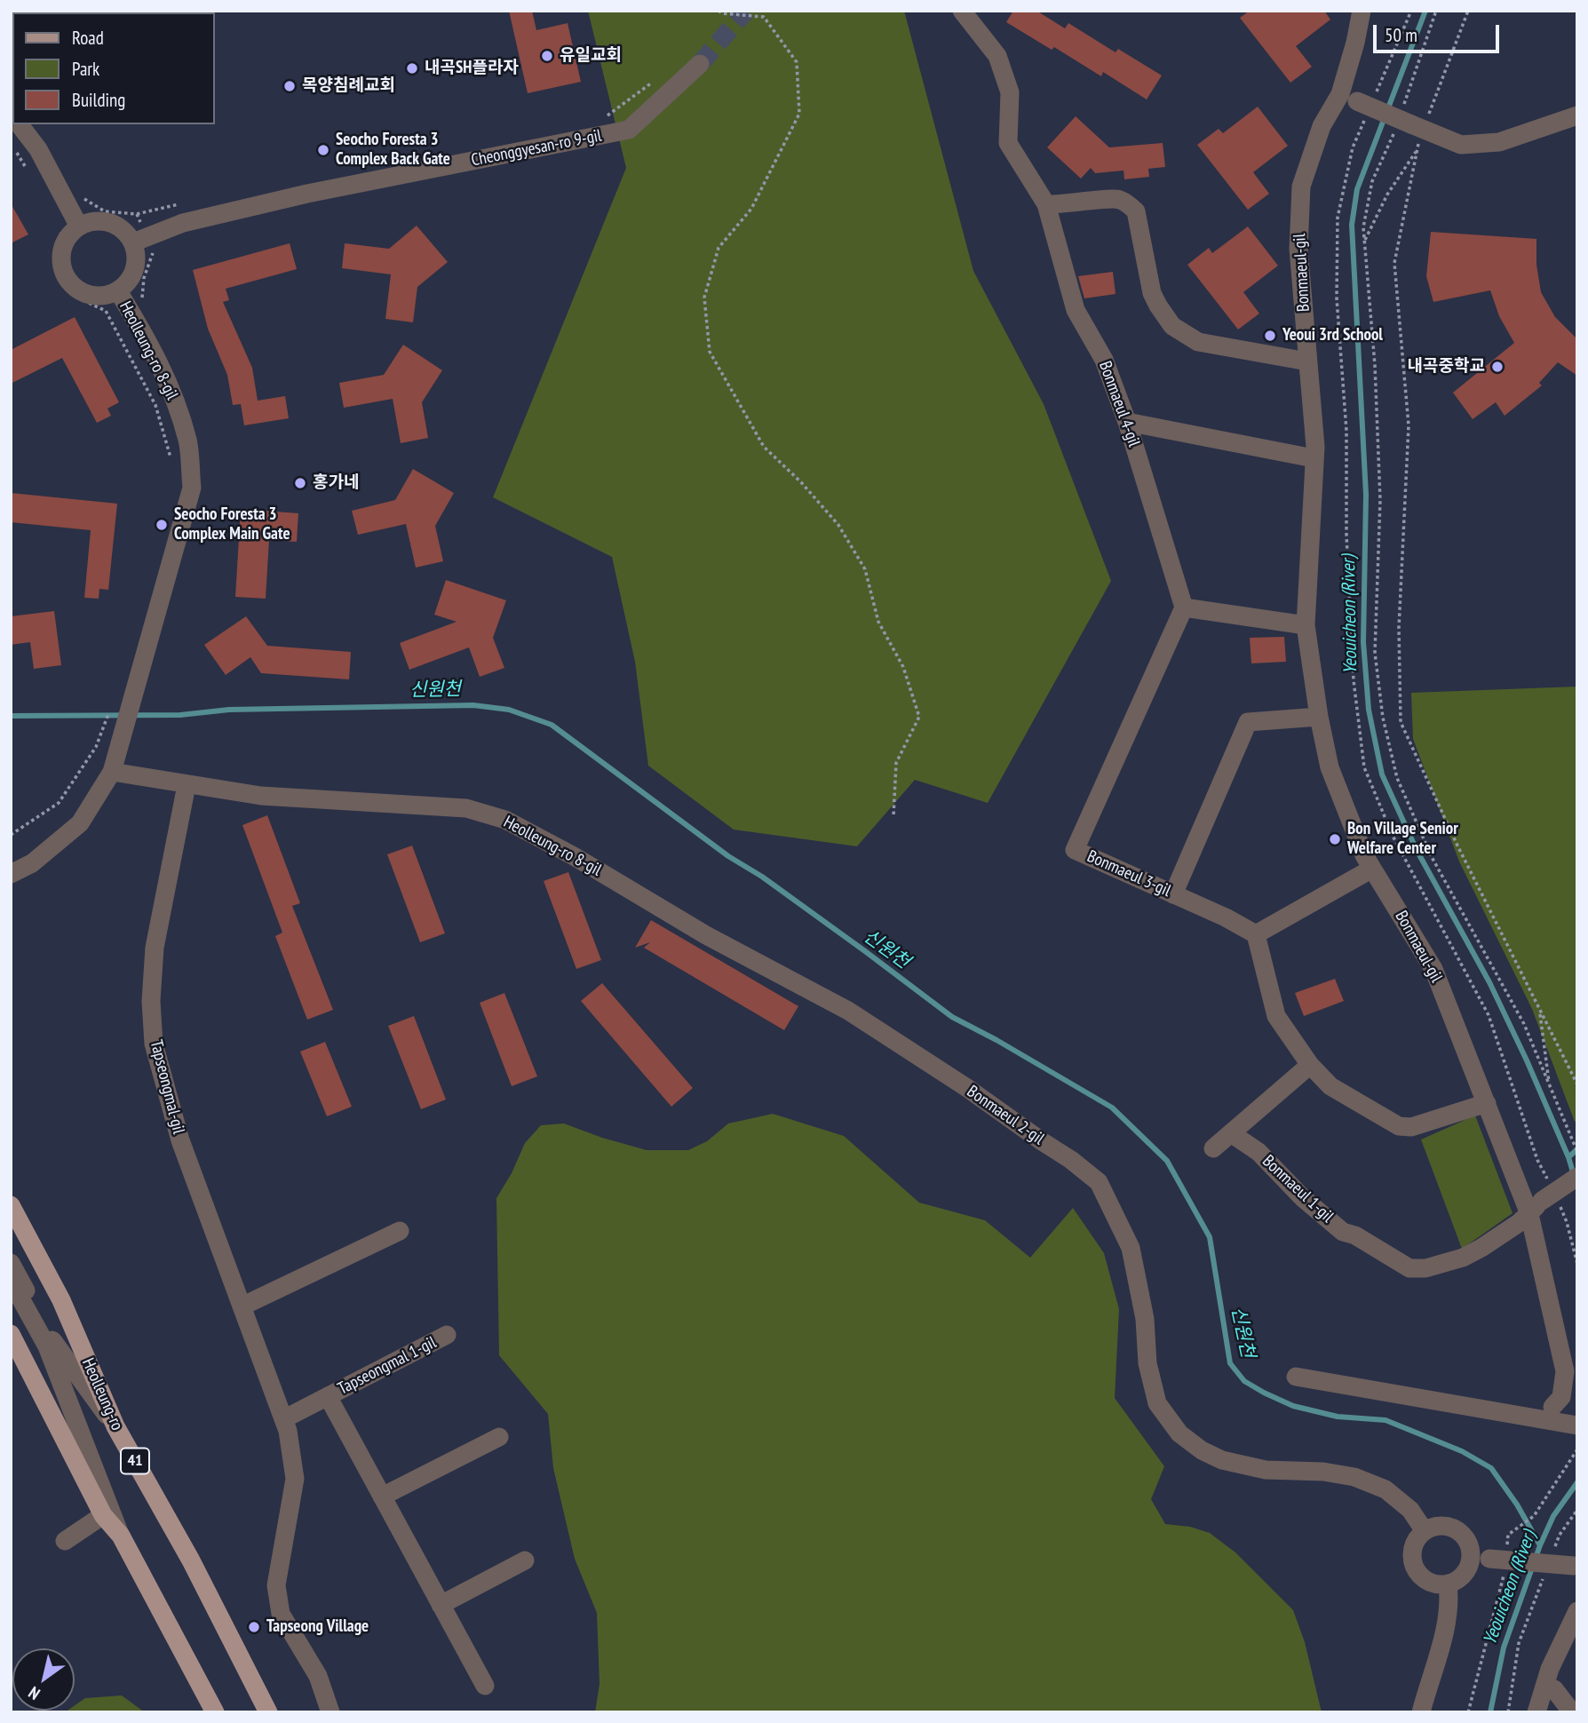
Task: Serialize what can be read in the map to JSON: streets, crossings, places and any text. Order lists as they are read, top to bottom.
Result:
{
  "streets": {
    "main road": ["Heolleung-ro", "41"],
    "street": [
      "Cheonggyesan-ro 9-gil",
      "Bonmaeul-gil",
      "Heolleung-ro 8-gil",
      "Bonmaeul 4-gil",
      "Bonmaeul 3-gil",
      "Tapseongmal-gil",
      "Bonmaeul 2-gil",
      "Bonmaeul 1-gil",
      "Tapseongmal 1-gil"
    ]
  },
  "crossings": [
    ["Cheonggyesan-ro 9-gil", "Heolleung-ro 8-gil"],
    ["Bonmaeul-gil", "Bonmaeul 1-gil"],
    ["Heolleung-ro 8-gil", "Tapseongmal-gil"],
    ["Heolleung-ro 8-gil", "Bonmaeul 2-gil"],
    ["Bonmaeul 4-gil", "Bonmaeul 3-gil"],
    ["Tapseongmal-gil", "Tapseongmal 1-gil"]
  ],
  "water": ["Yeouicheon (River)", "신원천"],
  "places": [
    "유일교회",
    "내곡SH플라자",
    "목양침례교회",
    "Seocho Foresta 3 Complex Back Gate",
    "Yeoui 3rd School",
    "내곡중학교",
    "홍가네",
    "Seocho Foresta 3 Complex Main Gate",
    "Bon Village Senior Welfare Center",
    "Tapseong Village"
  ],
  "legend": ["Road", "Park", "Building"],
  "scale_bar": "50 m",
  "north": "bottom left"
}
